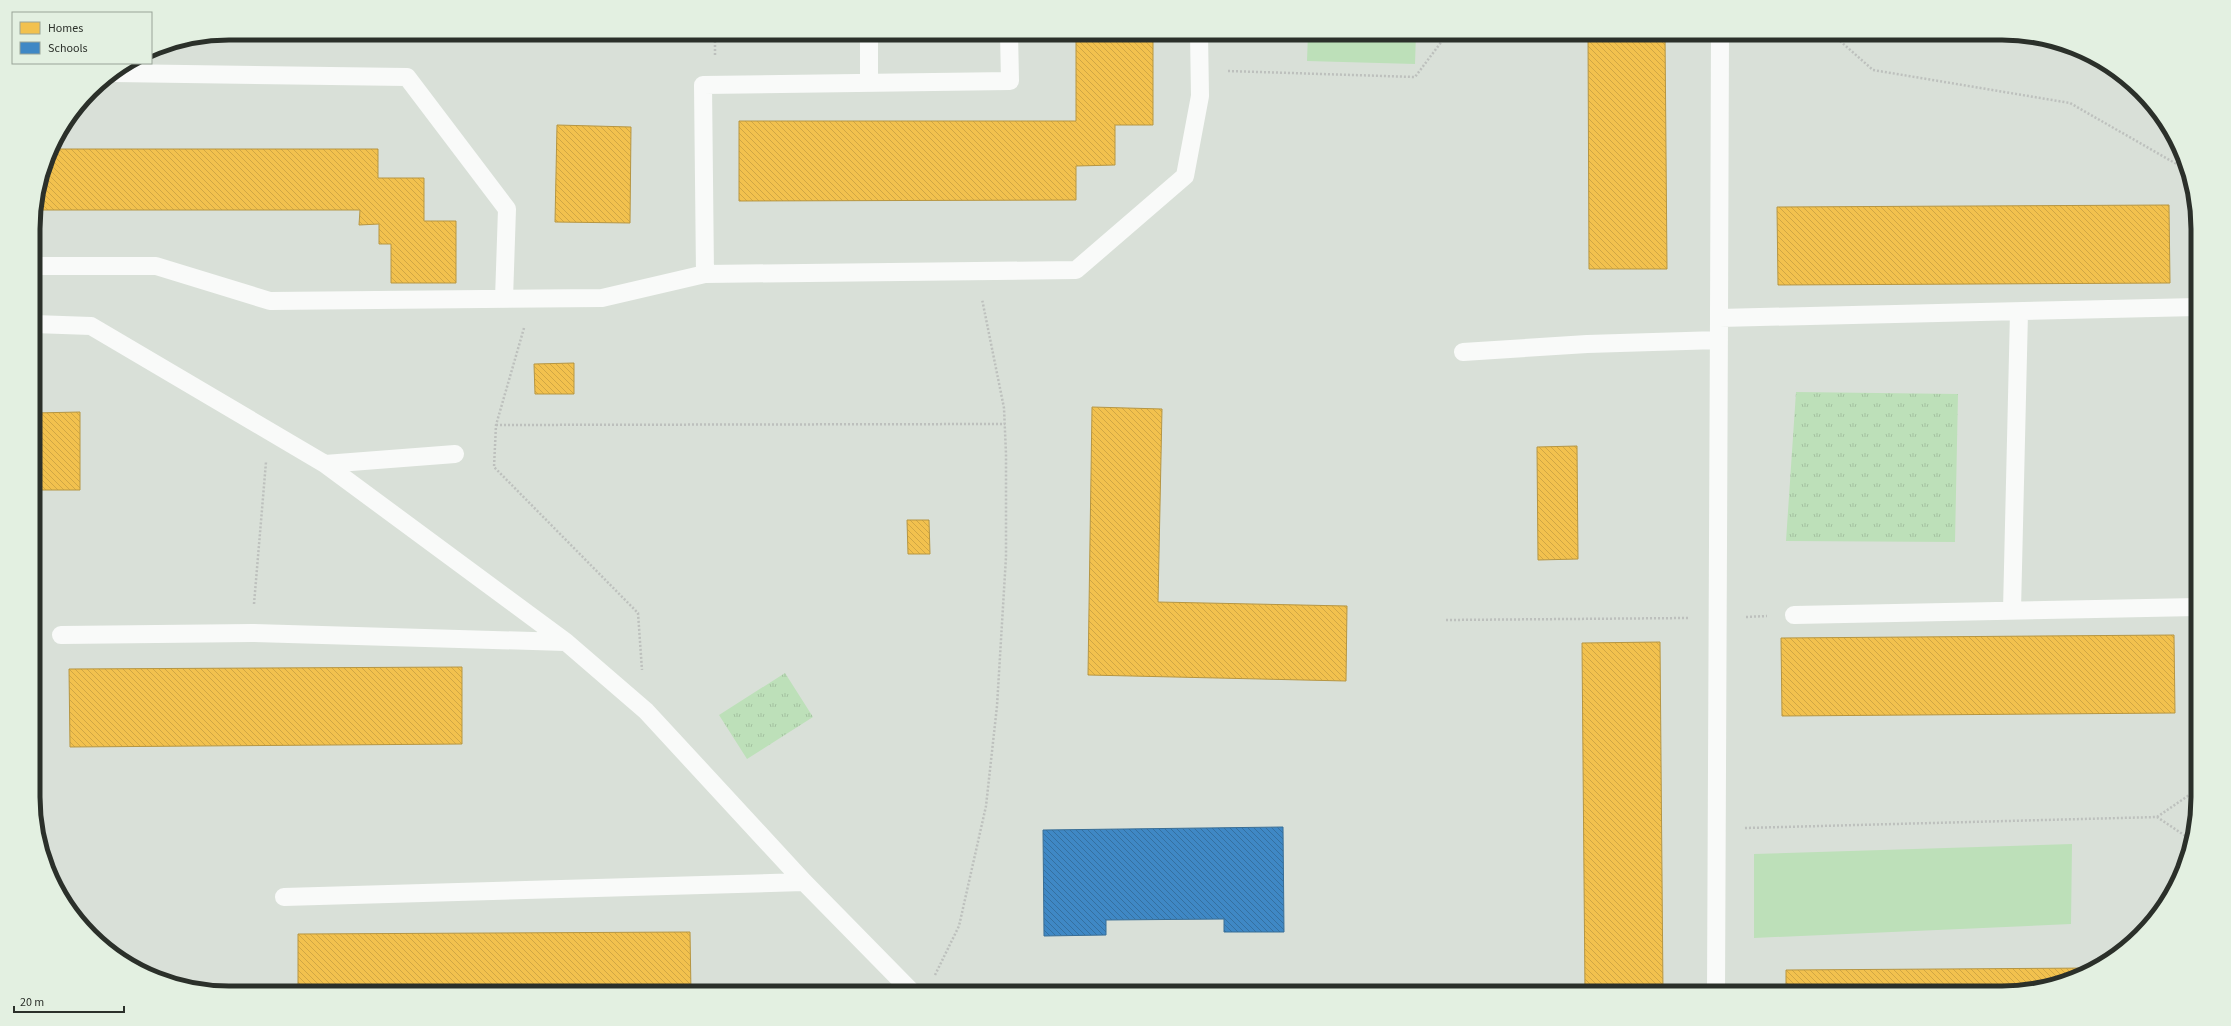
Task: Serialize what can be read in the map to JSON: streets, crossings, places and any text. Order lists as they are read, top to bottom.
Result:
{
  "legend": ["Homes", "Schools"],
  "scale_bar": "20 m"
}
